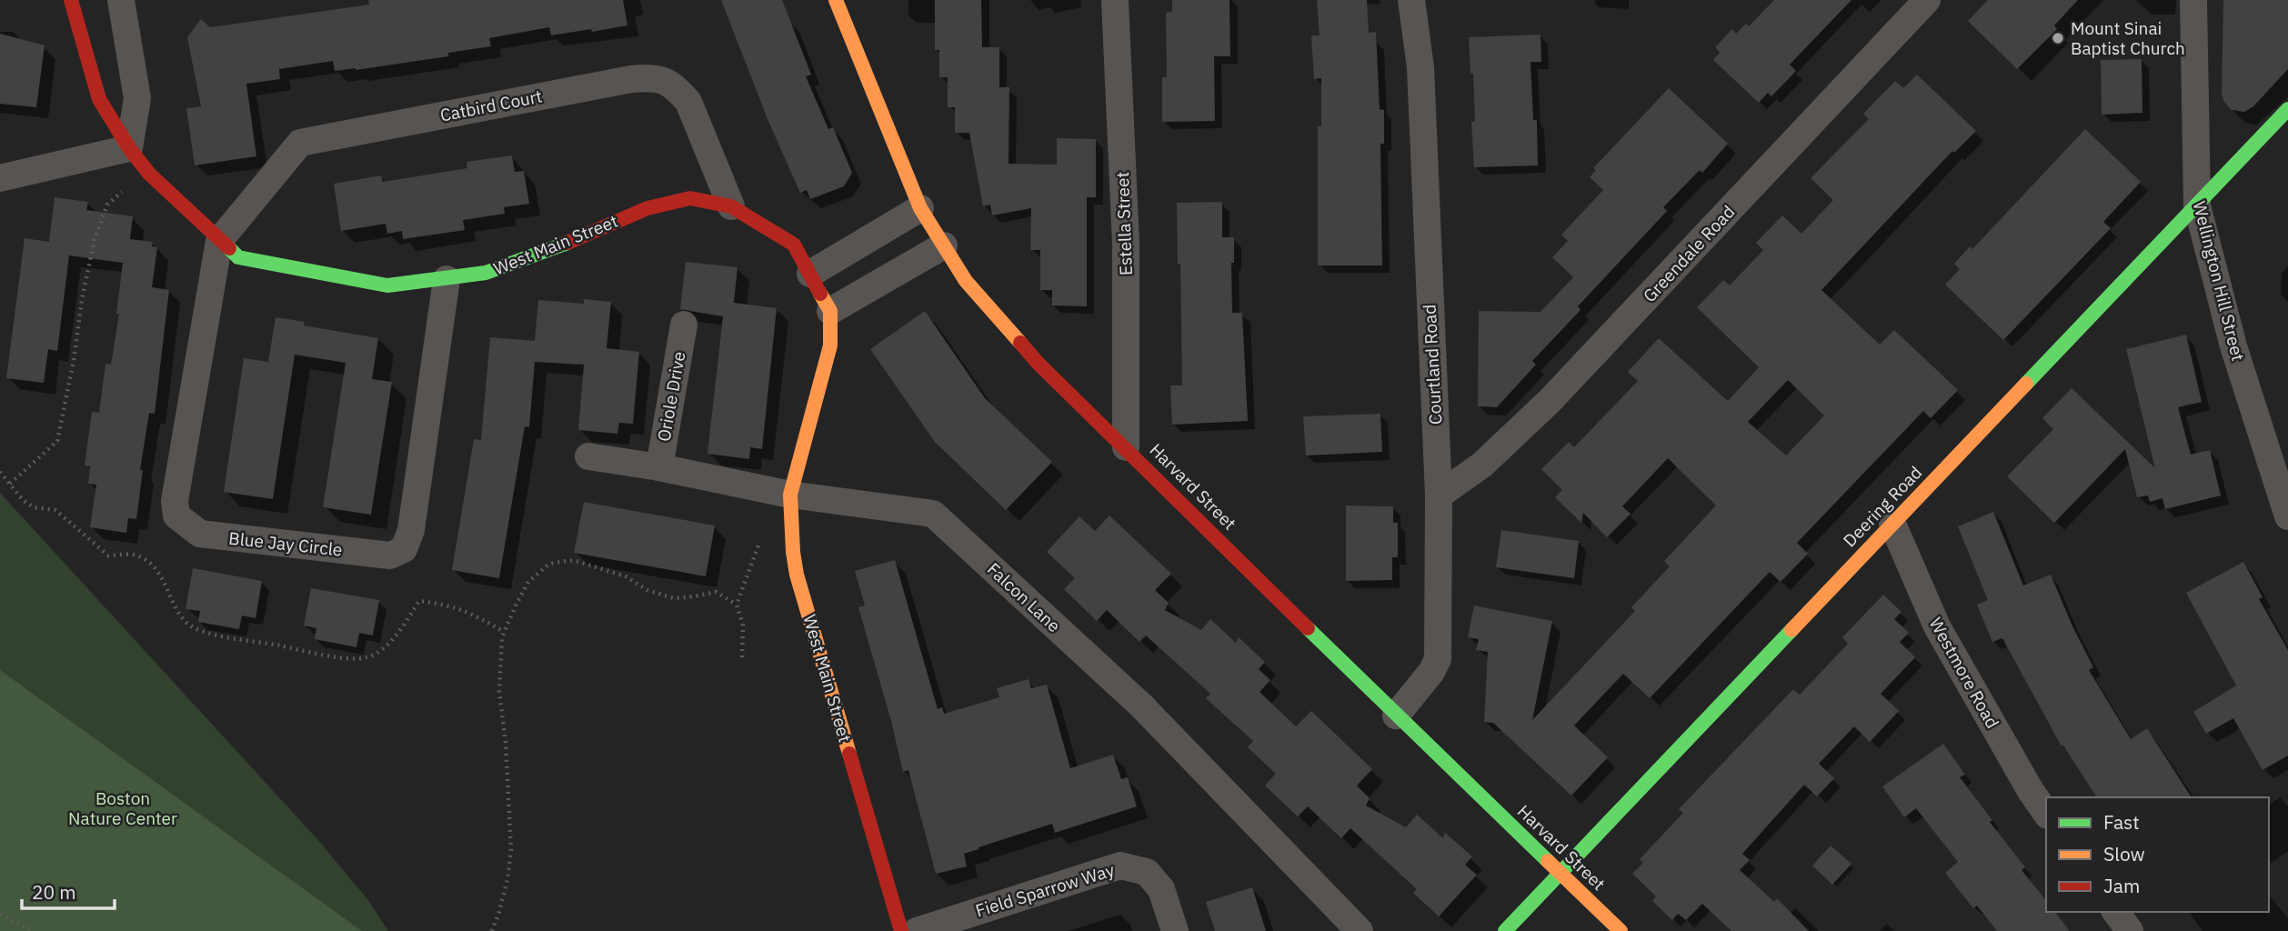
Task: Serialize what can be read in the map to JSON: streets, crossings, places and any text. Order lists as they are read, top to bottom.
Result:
{
  "streets": {
    "street": [
      "Catbird Court",
      "Estella Street",
      "West Main Street",
      "Greendale Road",
      "Wellington Hill Street",
      "Courtland Road",
      "Oriole Drive",
      "Harvard Street",
      "Deering Road",
      "Blue Jay Circle",
      "Falcon Lane",
      "Westmore Road",
      "Field Sparrow Way"
    ]
  },
  "crossings": [
    ["Catbird Court", "West Main Street"],
    ["Catbird Court", "Blue Jay Circle"],
    ["Estella Street", "Harvard Street"],
    ["West Main Street", "Blue Jay Circle"],
    ["West Main Street", "Falcon Lane"],
    ["Greendale Road", "Courtland Road"],
    ["Wellington Hill Street", "Deering Road"],
    ["Courtland Road", "Harvard Street"],
    ["Oriole Drive", "Falcon Lane"],
    ["Harvard Street", "Deering Road"],
    ["Deering Road", "Westmore Road"]
  ],
  "parks": ["Boston Nature Center"],
  "places": ["Mount Sinai Baptist Church"],
  "legend": ["Fast", "Slow", "Jam"],
  "scale_bar": "20 m"
}
